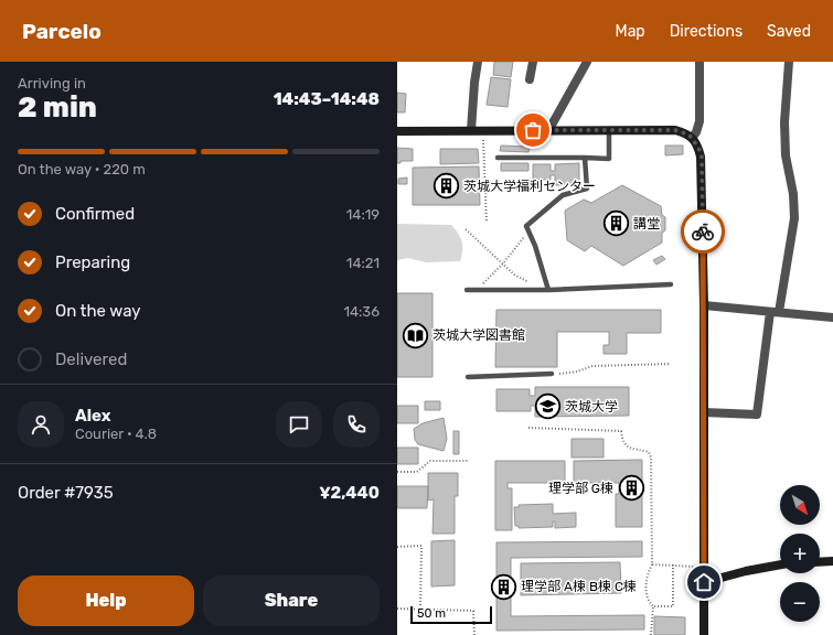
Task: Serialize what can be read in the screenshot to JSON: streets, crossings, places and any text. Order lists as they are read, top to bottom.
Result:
{
  "places": {
    "building": [
      "茨城大学福利センター",
      "講堂",
      "理学部 G棟",
      "理学部 A棟 B棟 C棟"
    ],
    "library": ["茨城大学図書館"],
    "school or university": ["茨城大学"]
  },
  "scale_bar": "50 m",
  "north": "bottom right",
  "page": {
    "header": "Parcelo",
    "nav": ["Map", "Directions", "Saved"],
    "heading": ["2 min", "Arriving in", "14:43–14:48"],
    "panel": [
      "Alex",
      "Courier · 4.8",
      "Order #7935",
      "¥2,440"
    ],
    "bar": "On the way · 220 m",
    "list": [
      ["Confirmed", "14:19"],
      ["Preparing", "14:21"],
      ["On the way", "14:36"],
      "Delivered"
    ],
    "map_buttons": ["+", "−"],
    "buttons": ["Help", "Share"],
    "scale": "50 m"
  }
}
